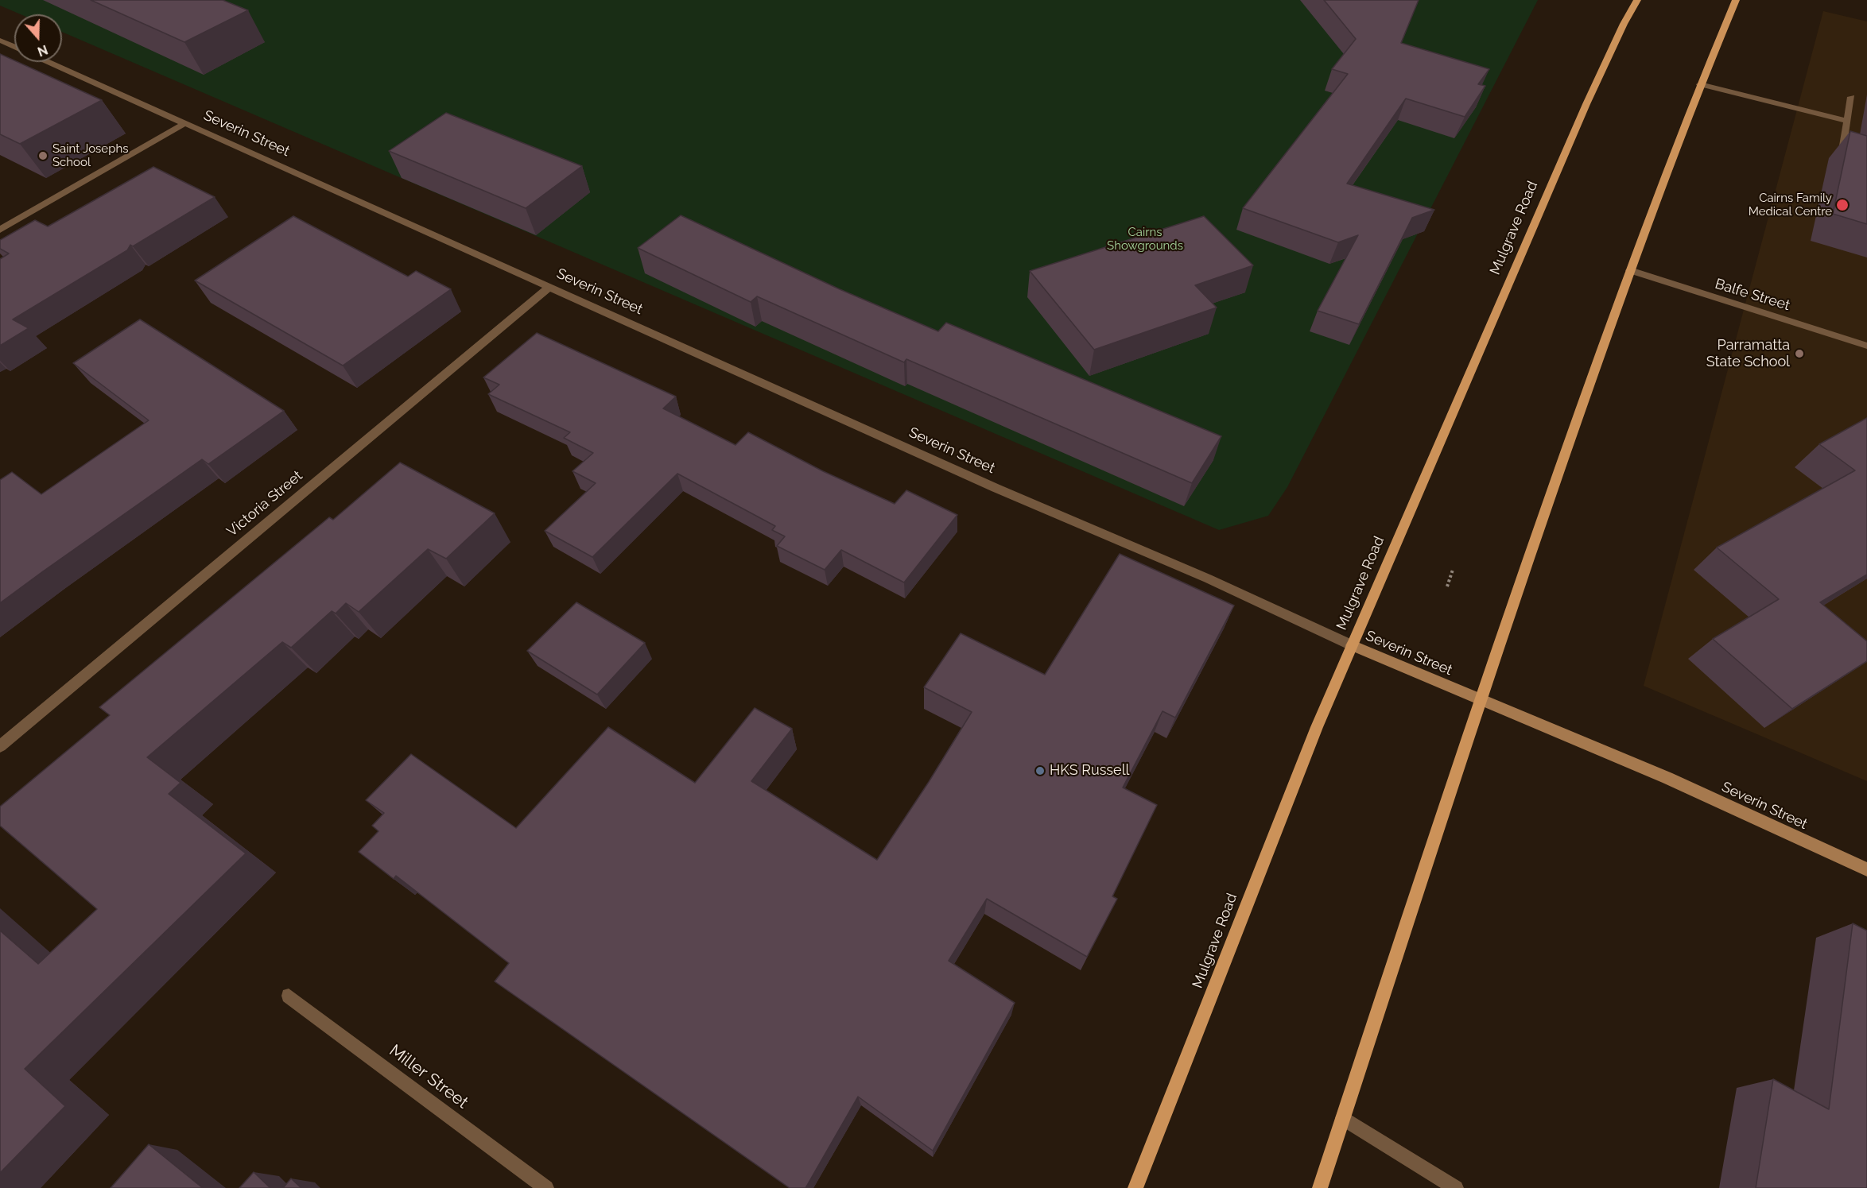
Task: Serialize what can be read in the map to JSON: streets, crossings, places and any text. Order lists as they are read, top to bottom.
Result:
{
  "streets": {
    "main road": ["Mulgrave Road"],
    "street": [
      "Severin Street",
      "Balfe Street",
      "Victoria Street",
      "Miller Street"
    ]
  },
  "crossings": [
    ["Severin Street", "Mulgrave Road"],
    ["Severin Street", "Victoria Street"]
  ],
  "parks": ["Cairns Showgrounds"],
  "places": [
    "Saint Josephs School",
    "Cairns Family Medical Centre",
    "Parramatta State School",
    "HKS Russell"
  ],
  "north": "bottom"
}
